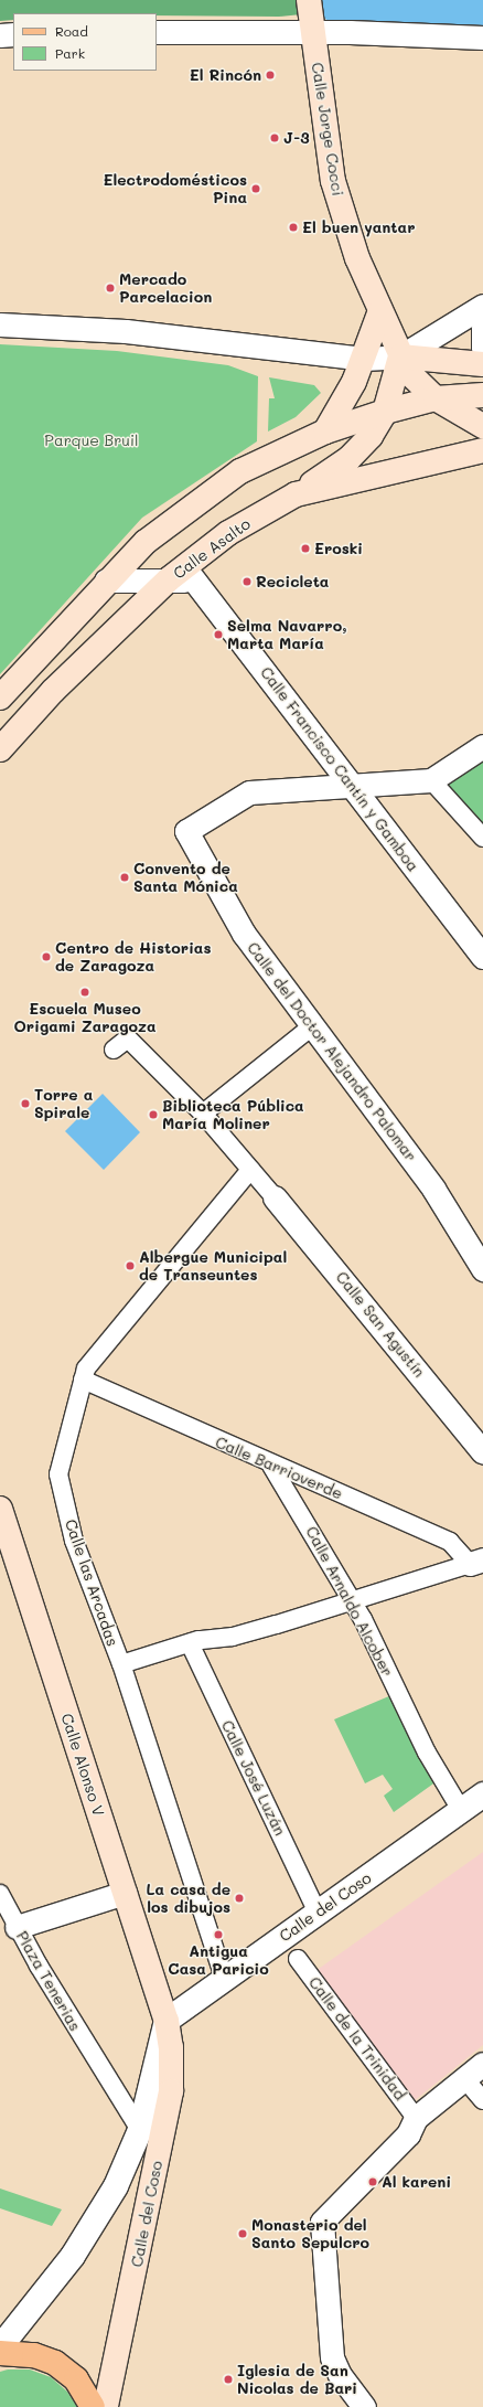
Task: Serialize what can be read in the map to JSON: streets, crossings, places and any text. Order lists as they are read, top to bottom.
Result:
{
  "streets": {
    "main road": [
      "Calle Jorge Cocci",
      "Calle Asalto",
      "Calle Alonso V",
      "Calle del Coso"
    ],
    "street": [
      "Calle Francisco Cantín y Gamboa",
      "Calle del Doctor Alejandro Palomar",
      "Calle San Agustín",
      "Calle Barrioverde",
      "Calle las Arcadas",
      "Calle Arnaldo Alcober",
      "Calle José Luzán",
      "Plaza Tenerias",
      "Calle de la Trinidad"
    ]
  },
  "crossings": [
    ["Calle Asalto", "Calle Francisco Cantín y Gamboa"],
    ["Calle Francisco Cantín y Gamboa", "Calle del Doctor Alejandro Palomar"],
    ["Calle Barrioverde", "Calle las Arcadas"],
    ["Calle Barrioverde", "Calle Arnaldo Alcober"],
    ["Calle las Arcadas", "Calle del Coso"],
    ["Calle Arnaldo Alcober", "Calle del Coso"],
    ["Calle Alonso V", "Calle del Coso"],
    ["Calle Alonso V", "Plaza Tenerias"],
    ["Calle José Luzán", "Calle del Coso"],
    ["Calle del Coso", "Plaza Tenerias"]
  ],
  "parks": ["Parque Bruil"],
  "places": [
    "El Rincón",
    "J-3",
    "Electrodomésticos Pina",
    "El buen yantar",
    "Mercado Parcelacion",
    "Eroski",
    "Recicleta",
    "Selma Navarro, Marta María",
    "Convento de Santa Mónica",
    "Centro de Historias de Zaragoza",
    "Escuela Museo Origami Zaragoza",
    "Torre a Spirale",
    "Biblioteca Pública María Moliner",
    "Albergue Municipal de Transeuntes",
    "La casa de los dibujos",
    "Antigua Casa Paricio",
    "Al kareni",
    "Monasterio del Santo Sepulcro",
    "Iglesia de San Nicolas de Bari"
  ],
  "legend": ["Road", "Park"]
}
